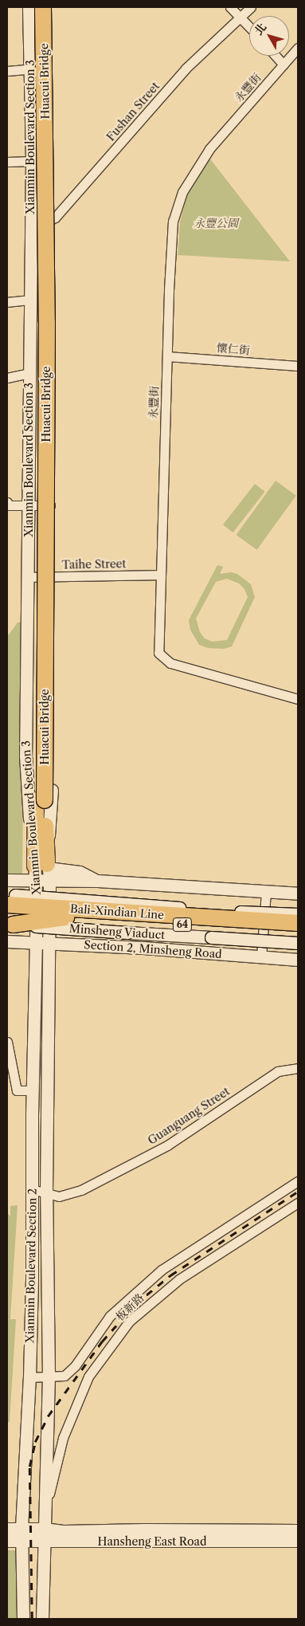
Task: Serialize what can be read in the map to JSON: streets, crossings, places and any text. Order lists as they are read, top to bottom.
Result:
{
  "streets": {
    "highway": ["Huacui Bridge", "Bali-Xindian Line", "64"],
    "main road": [
      "Xianmin Boulevard Section 3",
      "Minsheng Viaduct",
      "Section 2, Minsheng Road",
      "Xianmin Boulevard Section 2",
      "Hansheng East Road"
    ],
    "street": [
      "永豐街",
      "Fushan Street",
      "懷仁街",
      "Taihe Street",
      "Guanguang Street",
      "板新路"
    ]
  },
  "crossings": [
    ["永豐街", "懷仁街"],
    ["永豐街", "Taihe Street"],
    ["Fushan Street", "Xianmin Boulevard Section 3"],
    ["Xianmin Boulevard Section 3", "Taihe Street"],
    ["Xianmin Boulevard Section 3", "Xianmin Boulevard Section 2"],
    ["Bali-Xindian Line", "Minsheng Viaduct"],
    ["Section 2, Minsheng Road", "Xianmin Boulevard Section 2"],
    ["Guanguang Street", "Xianmin Boulevard Section 2"],
    ["Xianmin Boulevard Section 2", "板新路"],
    ["Xianmin Boulevard Section 2", "Hansheng East Road"]
  ],
  "parks": ["永豐公園"],
  "north": "top left"
}
